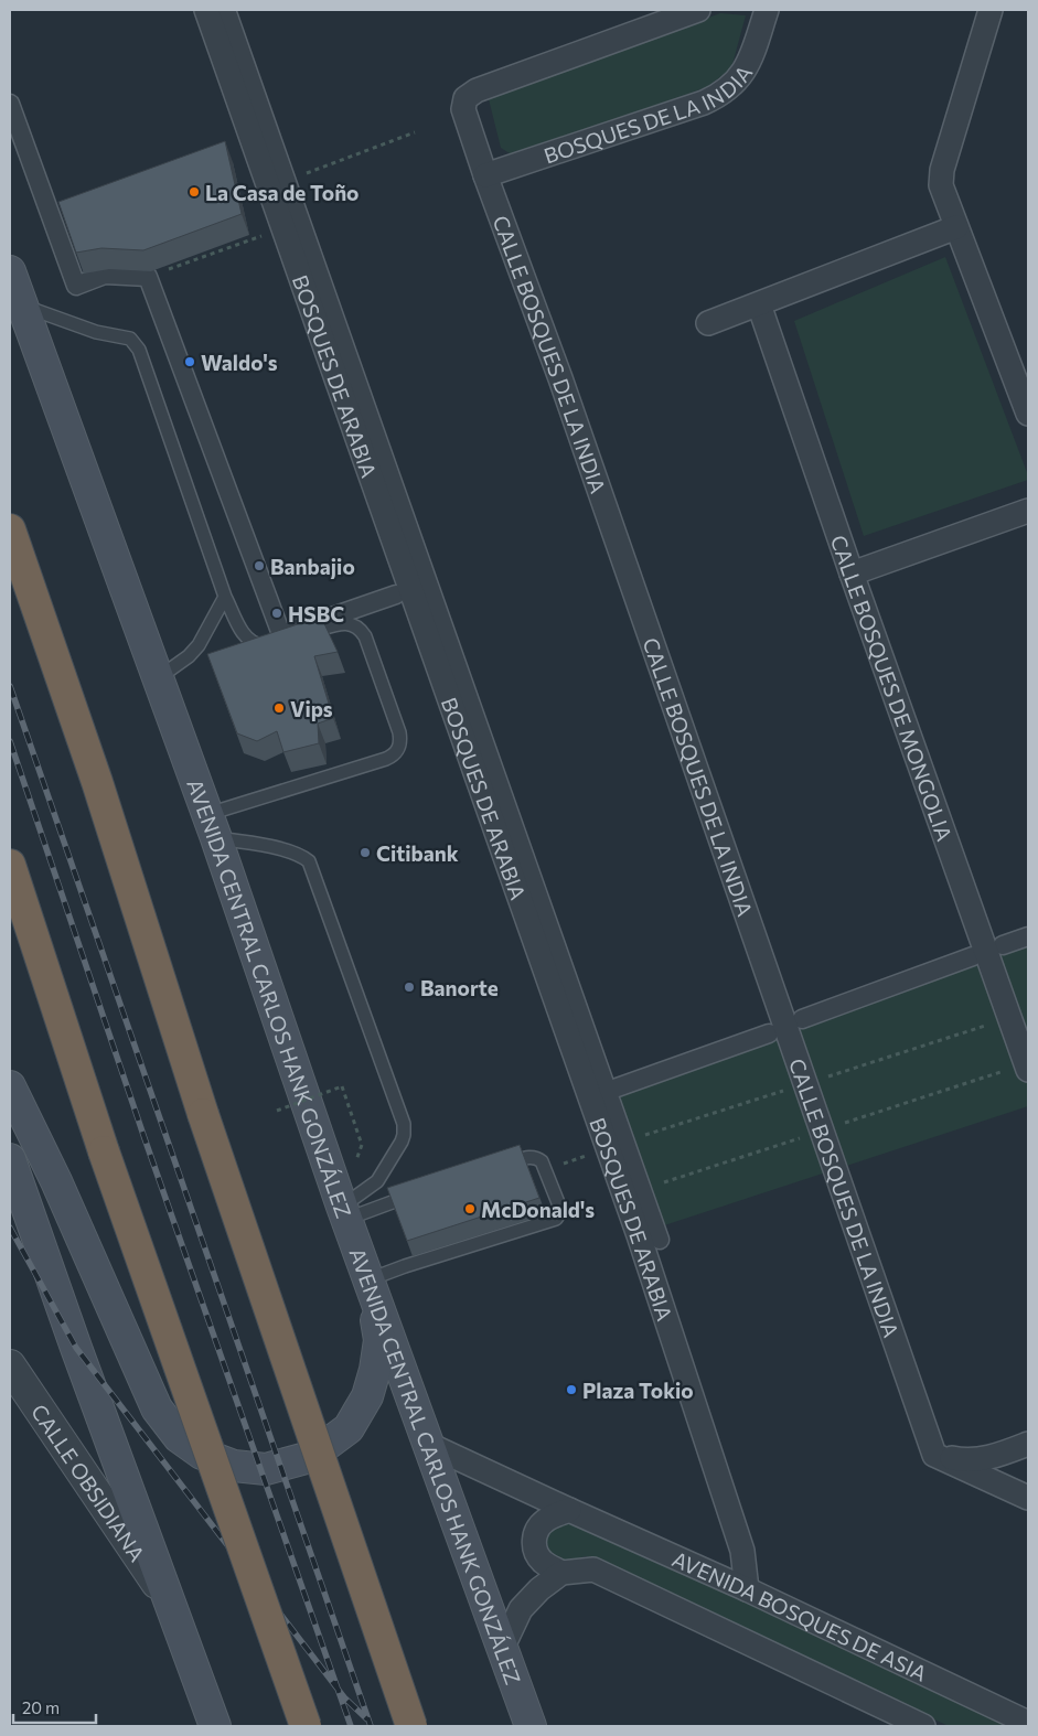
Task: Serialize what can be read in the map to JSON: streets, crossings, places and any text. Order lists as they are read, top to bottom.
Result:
{
  "streets": {
    "main road": ["AVENIDA CENTRAL CARLOS HANK GONZÁLEZ"],
    "street": [
      "BOSQUES DE LA INDIA",
      "CALLE BOSQUES DE LA INDIA",
      "BOSQUES DE ARABIA",
      "CALLE BOSQUES DE MONGOLIA",
      "CALLE OBSIDIANA",
      "AVENIDA BOSQUES DE ASIA"
    ]
  },
  "crossings": [
    ["BOSQUES DE LA INDIA", "CALLE BOSQUES DE LA INDIA"],
    ["BOSQUES DE ARABIA", "AVENIDA BOSQUES DE ASIA"],
    ["AVENIDA CENTRAL CARLOS HANK GONZÁLEZ", "AVENIDA BOSQUES DE ASIA"]
  ],
  "places": [
    "La Casa de Toño",
    "Waldo's",
    "Banbajio",
    "HSBC",
    "Vips",
    "Citibank",
    "Banorte",
    "McDonald's",
    "Plaza Tokio"
  ],
  "scale_bar": "20 m"
}
